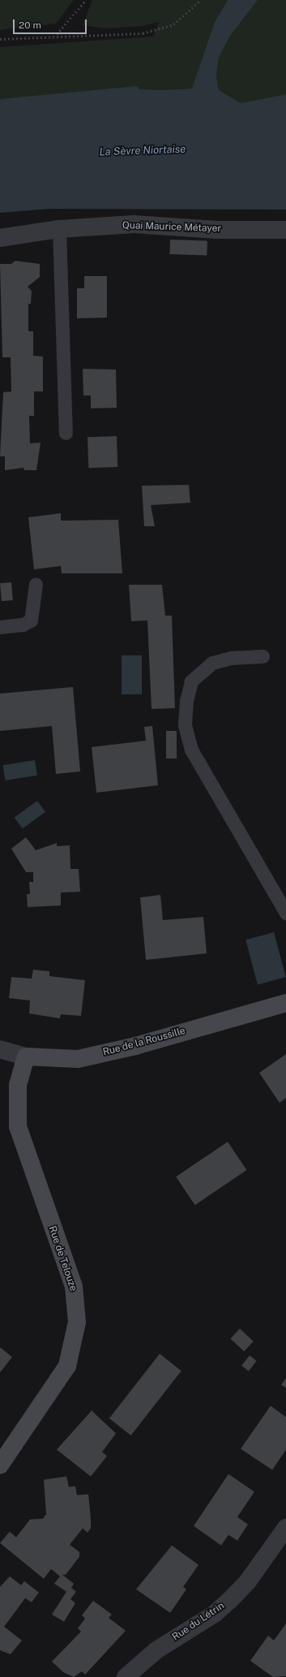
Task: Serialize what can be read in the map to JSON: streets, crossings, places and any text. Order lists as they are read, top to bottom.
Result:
{
  "streets": {
    "street": [
      "Quai Maurice Métayer",
      "Rue de la Roussille",
      "Rue de Telouze",
      "Rue du Létrin"
    ]
  },
  "crossings": [
    ["Rue de la Roussille", "Rue de Telouze"]
  ],
  "water": ["La Sèvre Niortaise"],
  "scale_bar": "20 m"
}
